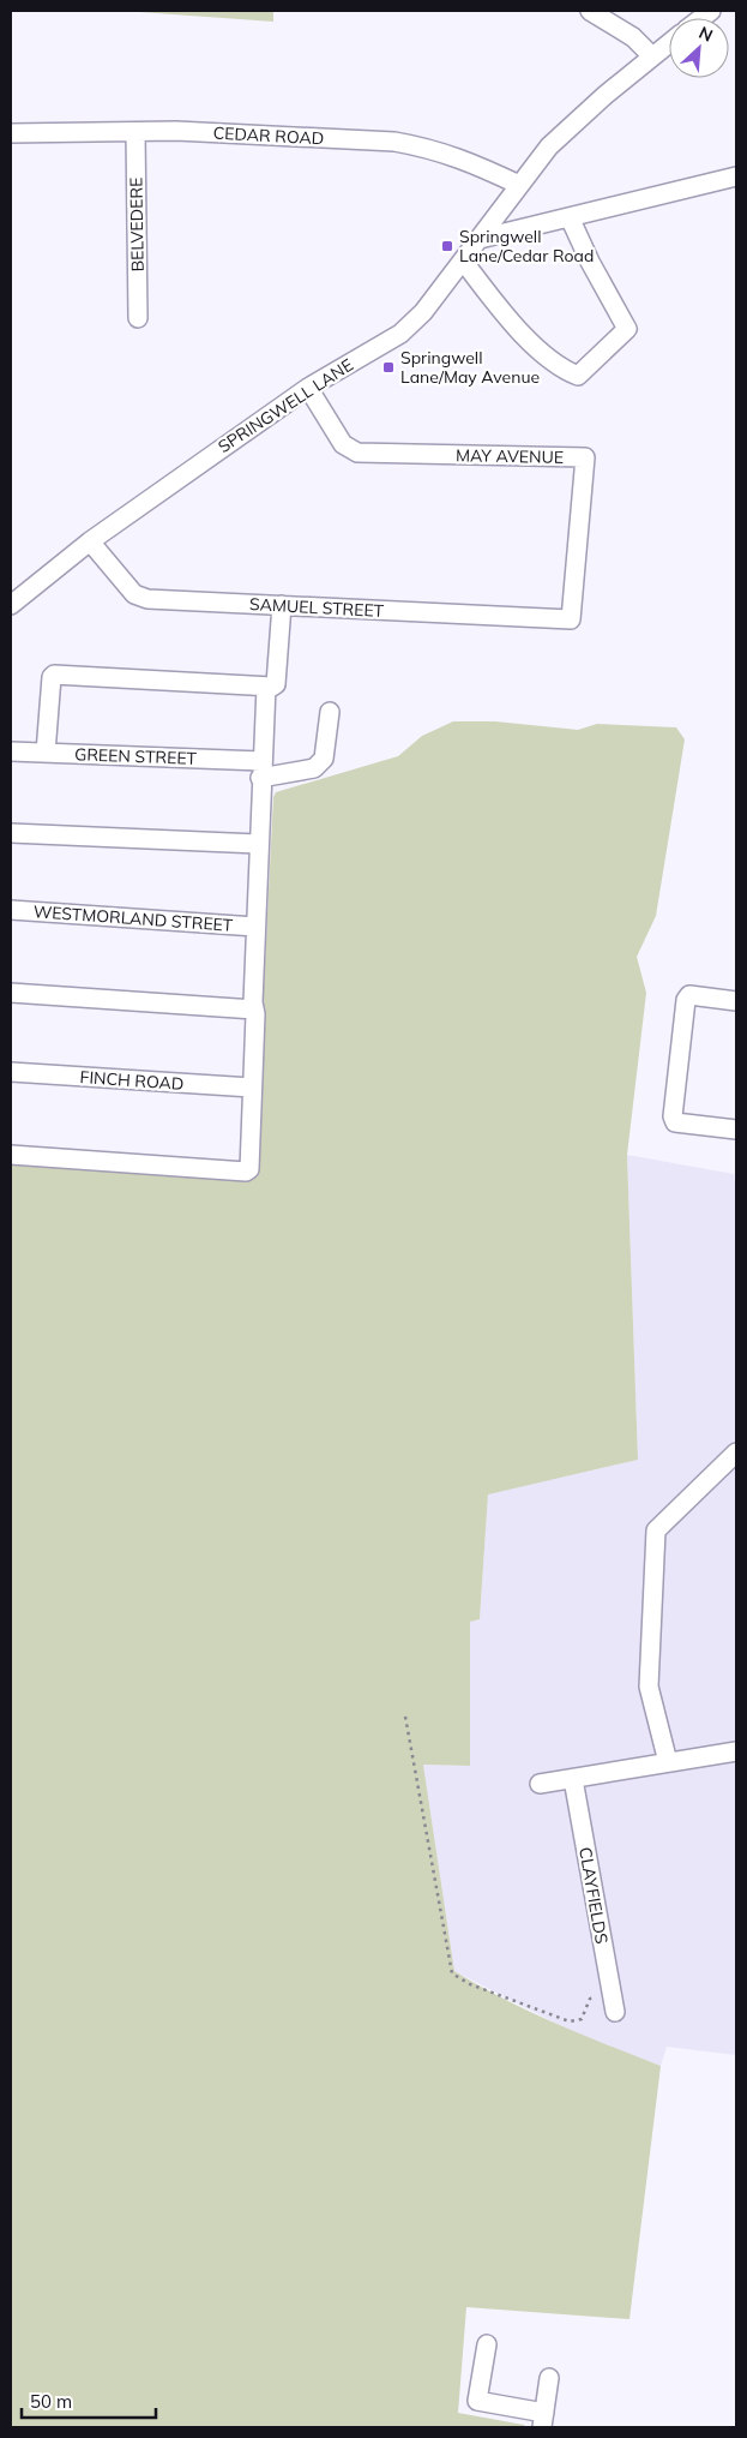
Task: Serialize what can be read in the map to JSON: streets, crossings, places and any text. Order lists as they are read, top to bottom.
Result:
{
  "streets": {
    "street": [
      "CEDAR ROAD",
      "BELVEDERE",
      "SPRINGWELL LANE",
      "MAY AVENUE",
      "SAMUEL STREET",
      "GREEN STREET",
      "WESTMORLAND STREET",
      "FINCH ROAD",
      "CLAYFIELDS"
    ]
  },
  "crossings": [
    ["CEDAR ROAD", "BELVEDERE"],
    ["CEDAR ROAD", "SPRINGWELL LANE"],
    ["SPRINGWELL LANE", "MAY AVENUE"],
    ["SPRINGWELL LANE", "SAMUEL STREET"],
    ["MAY AVENUE", "SAMUEL STREET"]
  ],
  "places": {
    "transit": ["Springwell Lane/Cedar Road", "Springwell Lane/May Avenue"]
  },
  "scale_bar": "50 m",
  "north": "top right"
}
